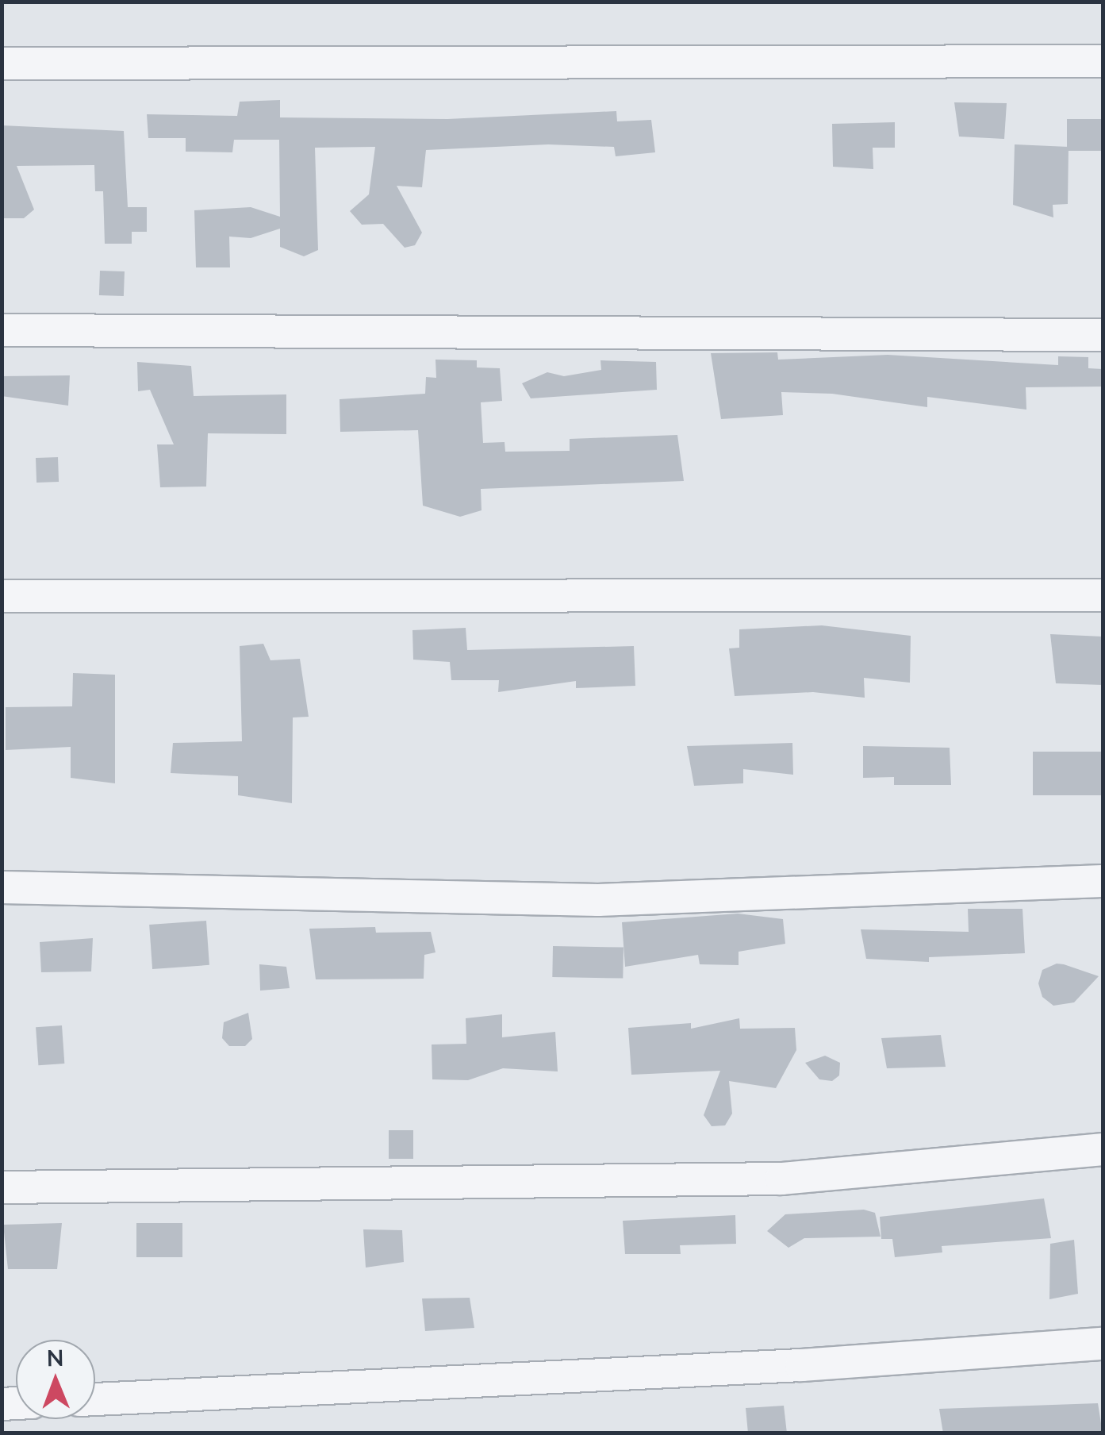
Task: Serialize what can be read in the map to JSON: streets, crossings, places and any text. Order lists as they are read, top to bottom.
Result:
{
  "north": "top"
}
